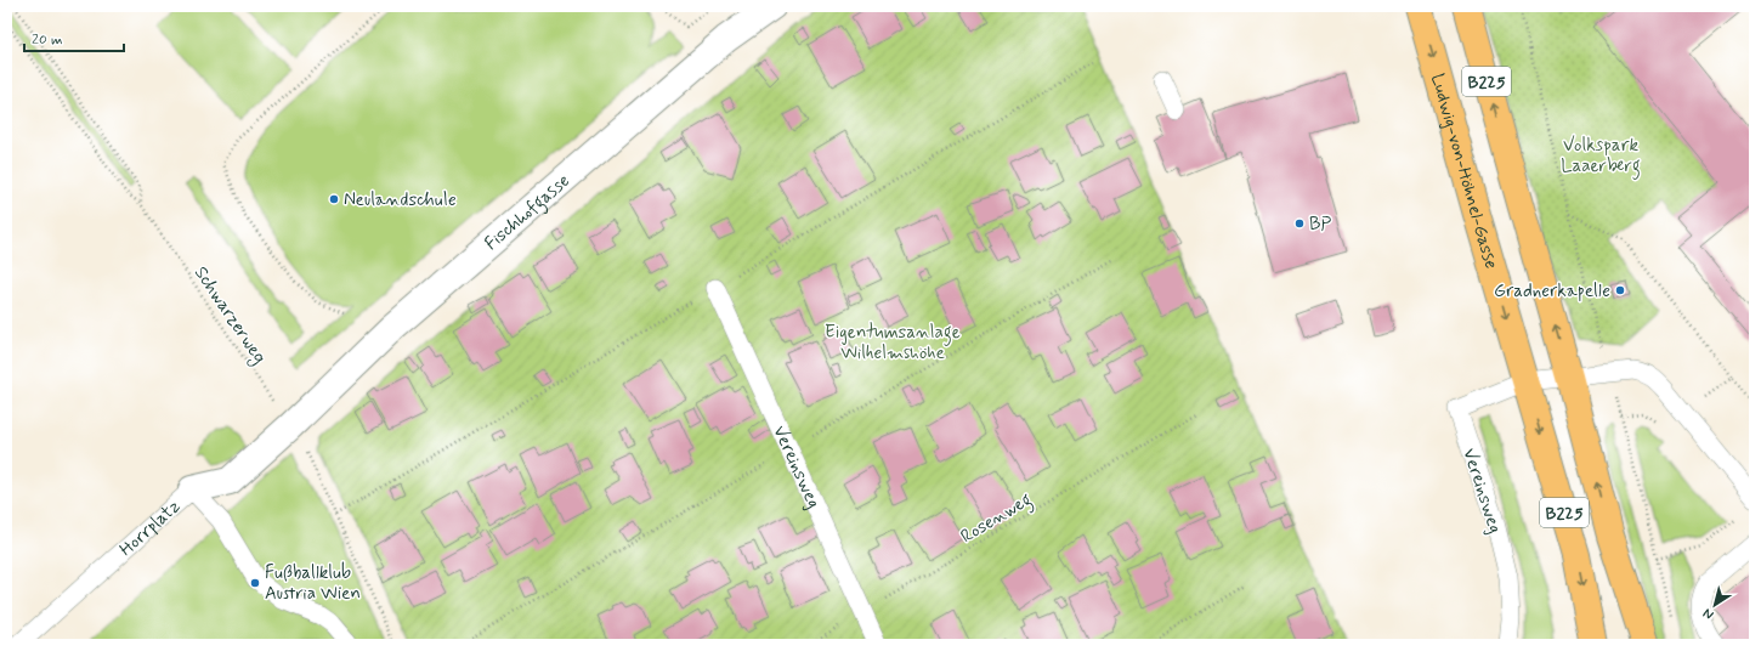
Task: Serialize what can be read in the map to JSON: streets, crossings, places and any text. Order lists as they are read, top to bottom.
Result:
{
  "streets": {
    "main road": ["B225", "Ludwig-von-Höhnel-Gasse"],
    "street": ["Fischhofgasse", "Horrplatz"],
    "lane": ["Vereinsweg"],
    "path": ["Schwarzerweg", "Rosenweg"]
  },
  "crossings": [
    ["Ludwig-von-Höhnel-Gasse", "Vereinsweg"],
    ["Fischhofgasse", "Schwarzerweg"],
    ["Fischhofgasse", "Horrplatz"],
    ["Schwarzerweg", "Horrplatz"],
    ["Vereinsweg", "Rosenweg"]
  ],
  "parks": ["Volkspark Laaerberg", "Eigentumsanlage Wilhelmshöhe"],
  "places": [
    "Neulandschule",
    "BP",
    "Gradnerkapelle",
    "Fußballklub Austria Wien"
  ],
  "scale_bar": "20 m",
  "north": "bottom left"
}
